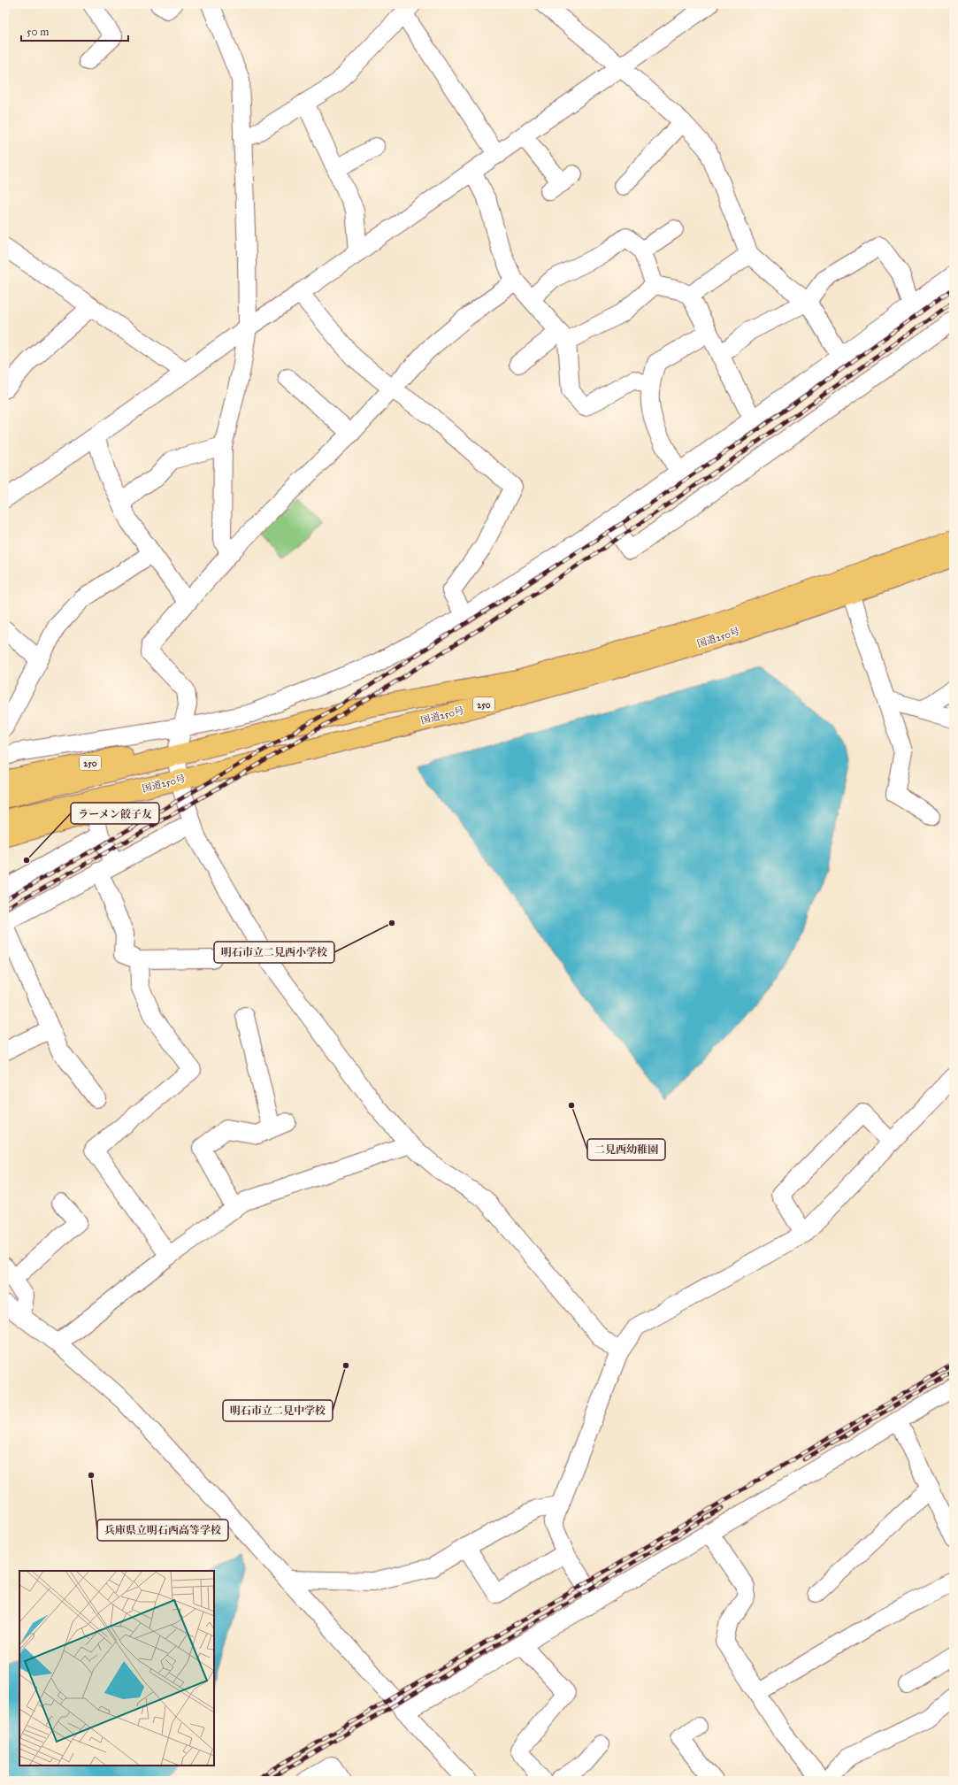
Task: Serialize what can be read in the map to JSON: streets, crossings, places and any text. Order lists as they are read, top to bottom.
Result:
{
  "streets": {
    "highway": ["国道250号", "250"]
  },
  "places": [
    "ラーメン餃子友",
    "明石市立二見西小学校",
    "二見西幼稚園",
    "明石市立二見中学校",
    "兵庫県立明石西高等学校"
  ],
  "scale_bar": "50 m"
}
